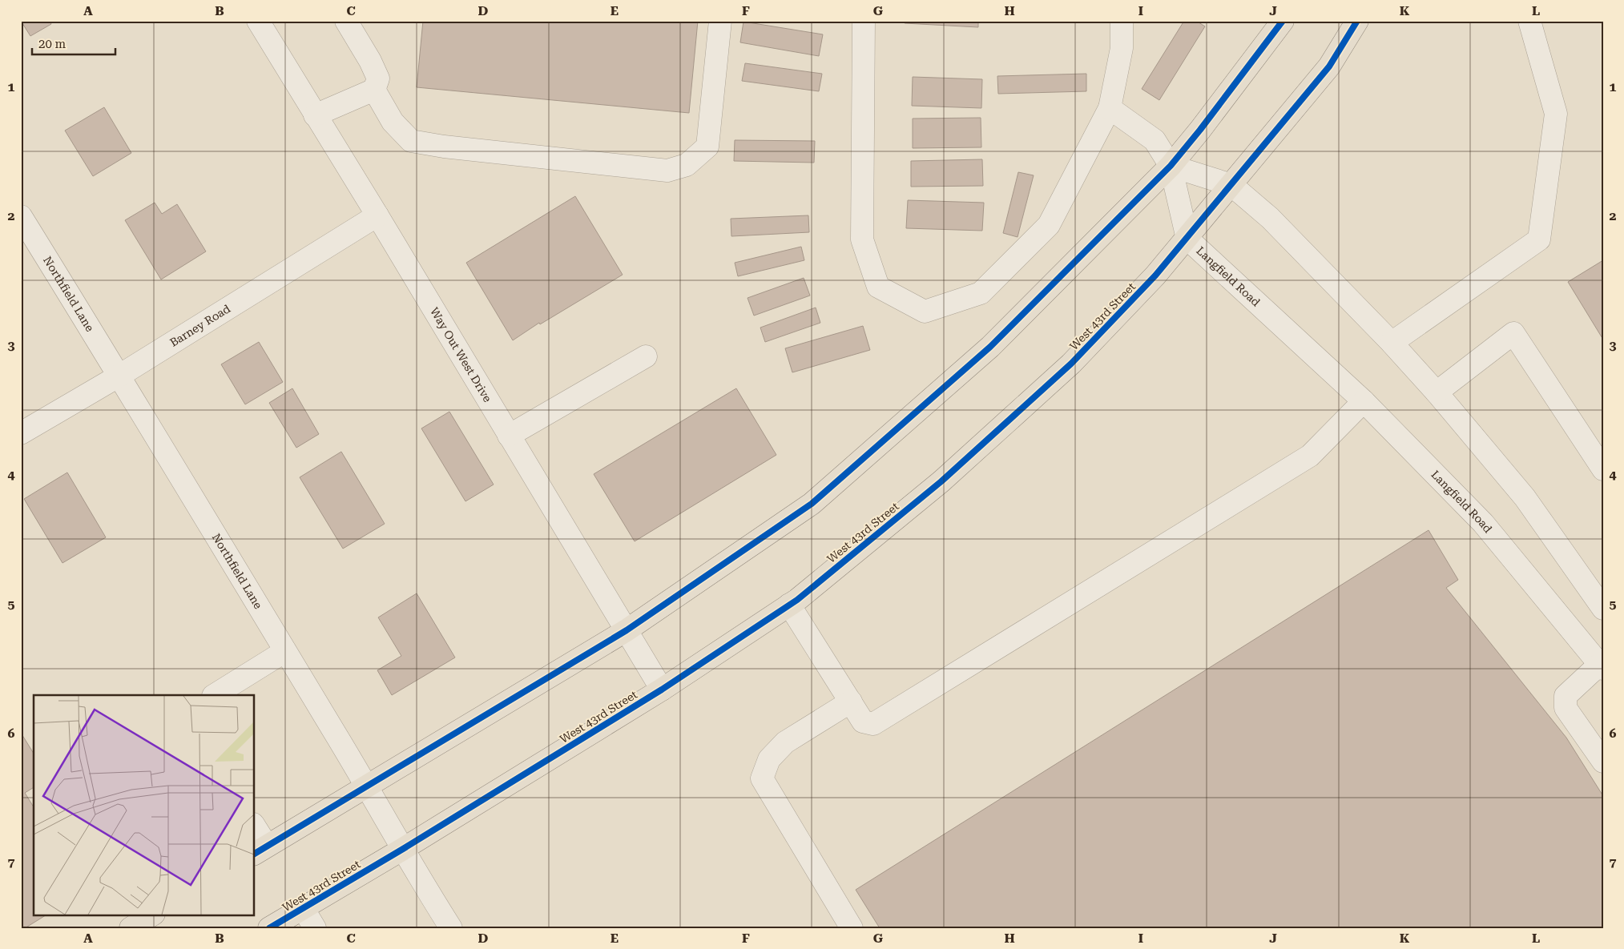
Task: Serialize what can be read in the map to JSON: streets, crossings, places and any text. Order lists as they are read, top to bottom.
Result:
{
  "streets": {
    "main road": ["West 43rd Street"],
    "street": [
      "Langfield Road",
      "Northfield Lane",
      "Barney Road",
      "Way Out West Drive"
    ]
  },
  "crossings": [
    ["Langfield Road", "West 43rd Street"],
    ["Northfield Lane", "West 43rd Street"],
    ["Northfield Lane", "Barney Road"],
    ["West 43rd Street", "Way Out West Drive"],
    ["Barney Road", "Way Out West Drive"]
  ],
  "scale_bar": "20 m",
  "grid": {
    "columns": [
      "A",
      "B",
      "C",
      "D",
      "E",
      "F",
      "G",
      "H",
      "I",
      "J",
      "K",
      "L"
    ],
    "rows": [
      "1",
      "2",
      "3",
      "4",
      "5",
      "6",
      "7"
    ]
  }
}
